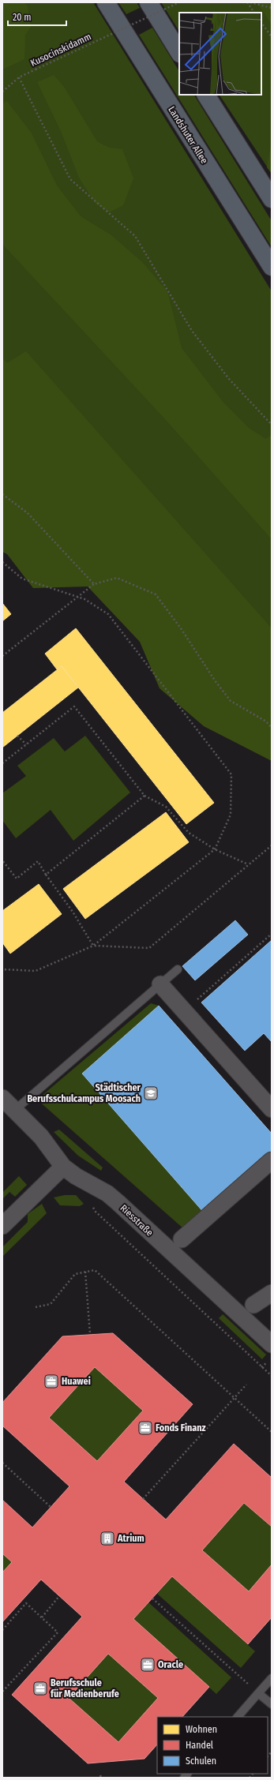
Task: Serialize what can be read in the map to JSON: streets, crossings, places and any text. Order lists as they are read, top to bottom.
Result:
{
  "streets": {
    "highway": ["Landshuter Allee"],
    "street": ["Riesstraße"],
    "path": ["Kusocinskidamm"]
  },
  "places": {
    "school or university": ["Städtischer Berufsschulcampus Moosach"],
    "office": [
      "Huawei",
      "Fonds Finanz",
      "Oracle",
      "Berufsschule für Medienberufe"
    ],
    "building": ["Atrium"]
  },
  "legend": ["Wohnen", "Handel", "Schulen"],
  "scale_bar": "20 m"
}
